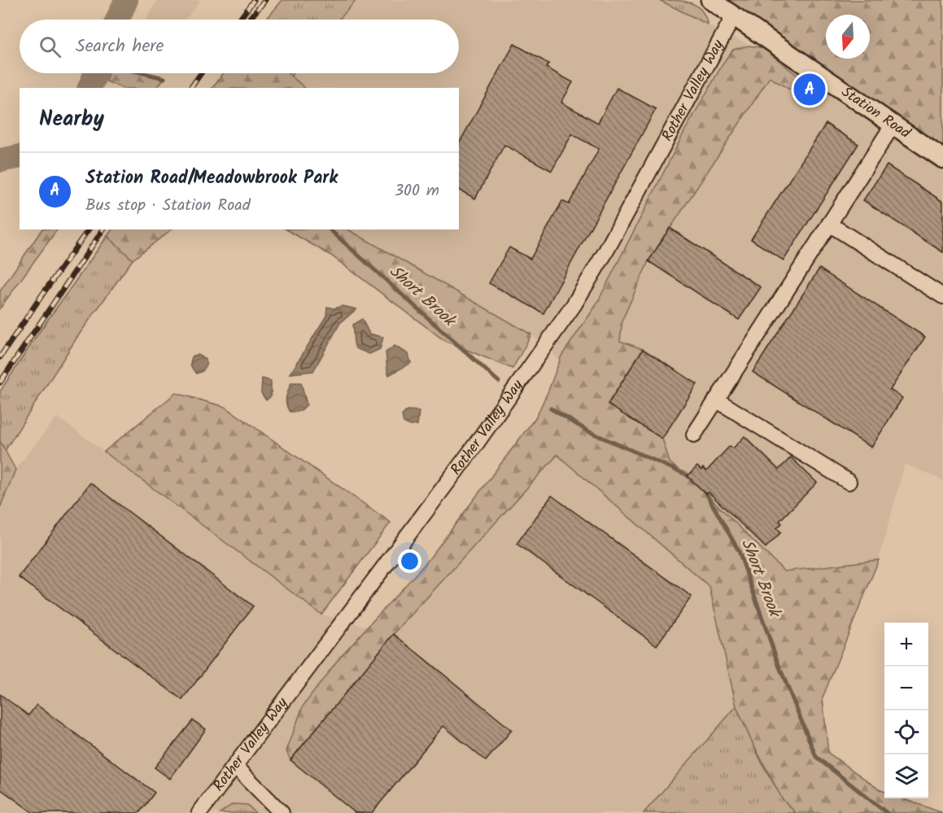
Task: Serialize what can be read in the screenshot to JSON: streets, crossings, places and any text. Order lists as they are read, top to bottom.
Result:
{
  "streets": {
    "main road": ["Station Road"],
    "street": ["Rother Valley Way"]
  },
  "crossings": [
    ["Rother Valley Way", "Station Road"]
  ],
  "water": ["Short Brook"],
  "north": "bottom",
  "page": {
    "search": "Search here",
    "pins": "A",
    "heading": "Nearby",
    "list": [
      {
        "mark": "A",
        "name": "Station Road/Meadowbrook Park",
        "note": "Bus stop · Station Road",
        "value": "300 m"
      }
    ],
    "map_buttons": ["+", "−"]
  }
}
